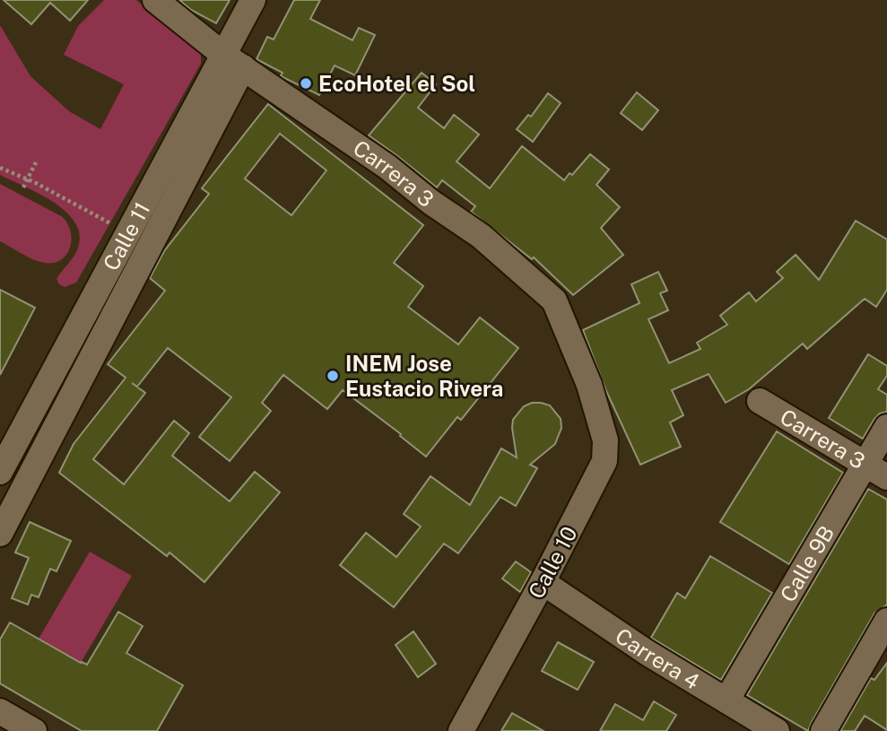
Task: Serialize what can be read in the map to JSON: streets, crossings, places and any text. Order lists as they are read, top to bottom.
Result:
{
  "streets": {
    "street": [
      "Carrera 3",
      "Calle 11",
      "Calle 10",
      "Calle 9B",
      "Carrera 4"
    ]
  },
  "crossings": [
    ["Carrera 3", "Calle 11"],
    ["Carrera 3", "Calle 10"],
    ["Carrera 3", "Calle 9B"],
    ["Calle 10", "Carrera 4"],
    ["Calle 9B", "Carrera 4"]
  ],
  "places": ["EcoHotel el Sol", "INEM Jose Eustacio Rivera"]
}
